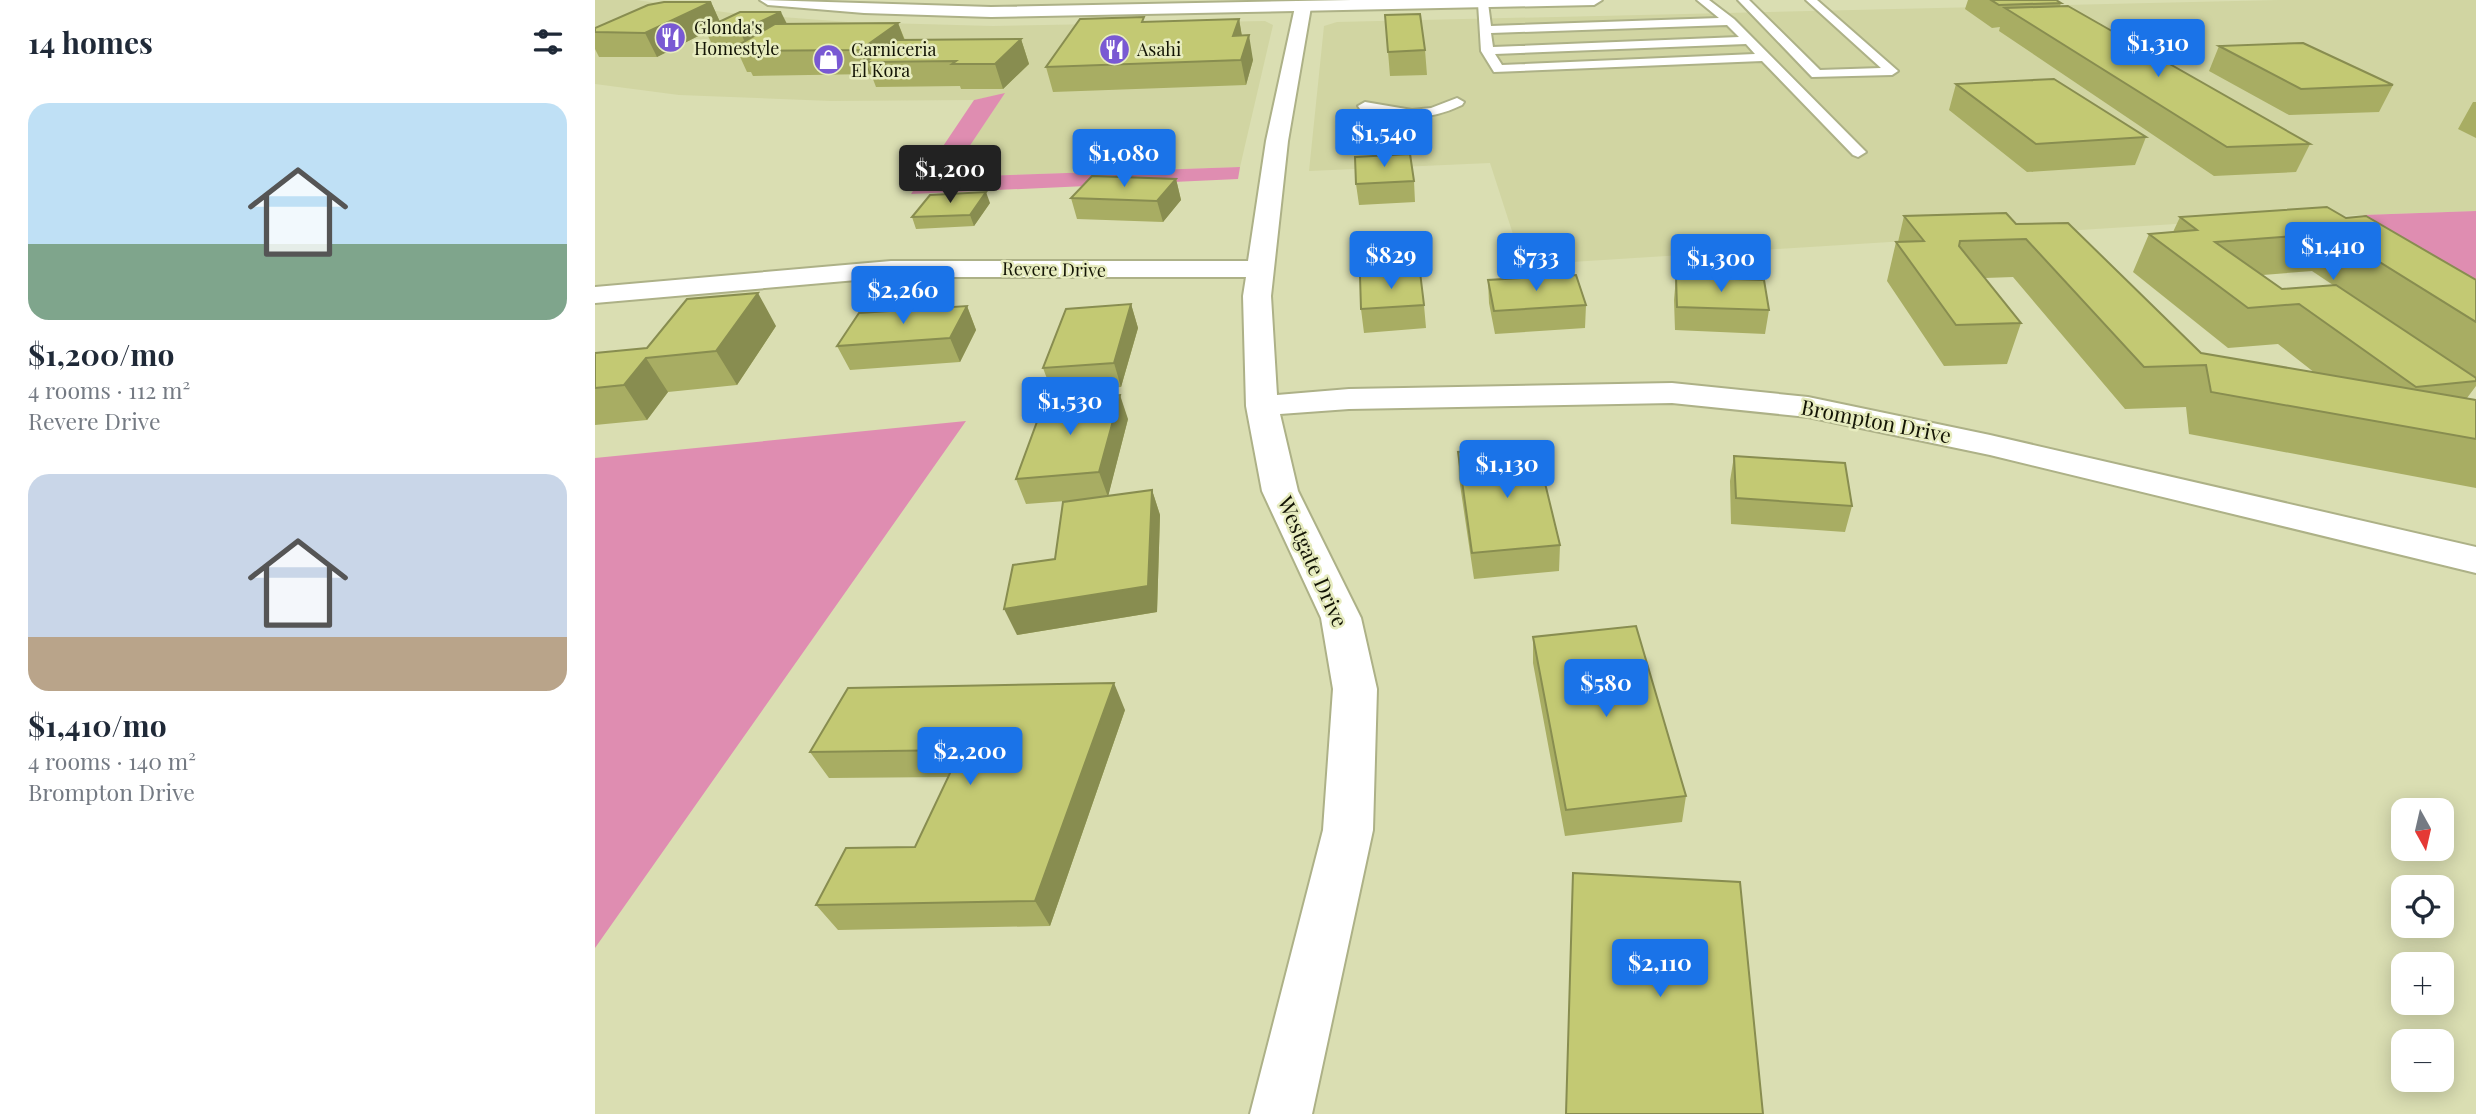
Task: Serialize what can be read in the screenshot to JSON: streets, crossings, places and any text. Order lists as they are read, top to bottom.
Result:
{
  "streets": {
    "street": ["Revere Drive", "Brompton Drive", "Westgate Drive"]
  },
  "crossings": [
    ["Revere Drive", "Westgate Drive"],
    ["Brompton Drive", "Westgate Drive"]
  ],
  "places": {
    "restaurant": ["Glonda's Homestyle", "Asahi"],
    "shop": ["Carniceria El Kora"]
  },
  "north": "bottom",
  "page": {
    "heading": "14 homes",
    "price": [
      "$1,310",
      "$1,540",
      "$1,080",
      "$1,200",
      "$1,410",
      "$829",
      "$733",
      "$1,300",
      "$2,260",
      "$1,530",
      "$1,130",
      "$580",
      "$2,200",
      "$2,110"
    ],
    "list": [
      {
        "name": "$1,200/mo",
        "note": "4 rooms · 112 m² · Revere Drive"
      },
      {
        "name": "$1,410/mo",
        "note": "4 rooms · 140 m² · Brompton Drive"
      }
    ],
    "map_buttons": ["+", "−"]
  }
}
